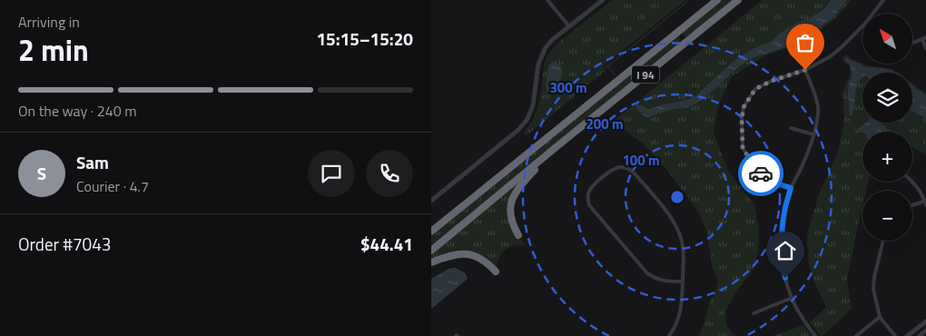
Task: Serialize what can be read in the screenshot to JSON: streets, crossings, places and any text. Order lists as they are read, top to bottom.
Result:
{
  "streets": {
    "highway": ["I 94"]
  },
  "north": "top left",
  "page": {
    "heading": ["2 min", "Arriving in", "15:15–15:20"],
    "panel": [
      "Sam",
      "Courier · 4.7",
      "Order #7043",
      "$44.41"
    ],
    "map_buttons": ["+", "−"],
    "bar": "On the way · 240 m",
    "round": "S"
  },
  "rings": ["300 m", "200 m", "100 m"]
}
